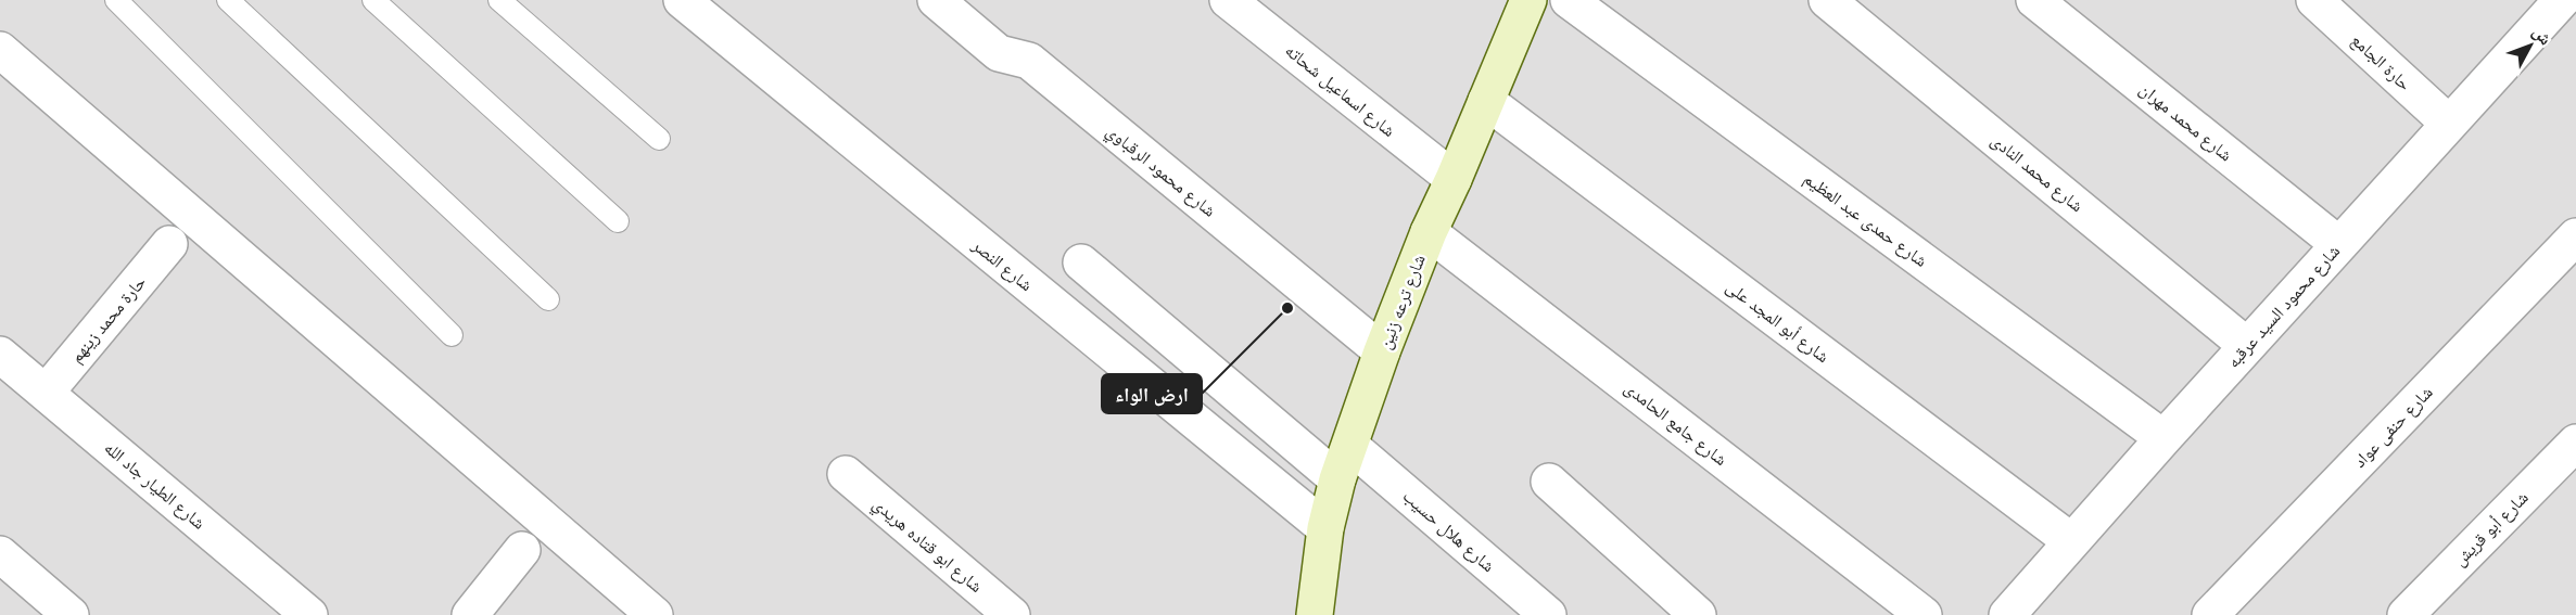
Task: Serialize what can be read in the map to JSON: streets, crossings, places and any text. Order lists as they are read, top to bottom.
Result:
{
  "streets": {
    "street": [
      "حارة الجامع",
      "شارع اسماعيل شحاته",
      "شارع محمد مهران",
      "شارع محمود الرقباوي",
      "شارع محمد النادى",
      "شارع حمدى عبد العظيم",
      "شارع النصر",
      "شارع ترعه زنين",
      "شارع محمود السيد عرقبه",
      "حارة محمد زينهم",
      "شارع أبو المجد على",
      "شارع جامع الحامدى",
      "شارع حنفى عواد",
      "شارع الطيار جاد الله",
      "شارع أبو قريش",
      "شارع هلال حسيب",
      "شارع ابو قتاده هريدي"
    ]
  },
  "crossings": [
    ["حارة الجامع", "شارع محمود السيد عرقبه"],
    ["شارع اسماعيل شحاته", "شارع ترعه زنين"],
    ["شارع محمد مهران", "شارع محمود السيد عرقبه"],
    ["شارع محمود الرقباوي", "شارع ترعه زنين"],
    ["شارع محمد النادى", "شارع محمود السيد عرقبه"],
    ["شارع حمدى عبد العظيم", "شارع محمود السيد عرقبه"],
    ["شارع النصر", "شارع ترعه زنين"],
    ["شارع ترعه زنين", "شارع أبو المجد على"],
    ["شارع ترعه زنين", "شارع جامع الحامدى"],
    ["شارع ترعه زنين", "شارع هلال حسيب"],
    ["شارع محمود السيد عرقبه", "شارع أبو المجد على"],
    ["حارة محمد زينهم", "شارع الطيار جاد الله"]
  ],
  "places": ["ارض الواء"],
  "north": "top right"
}
